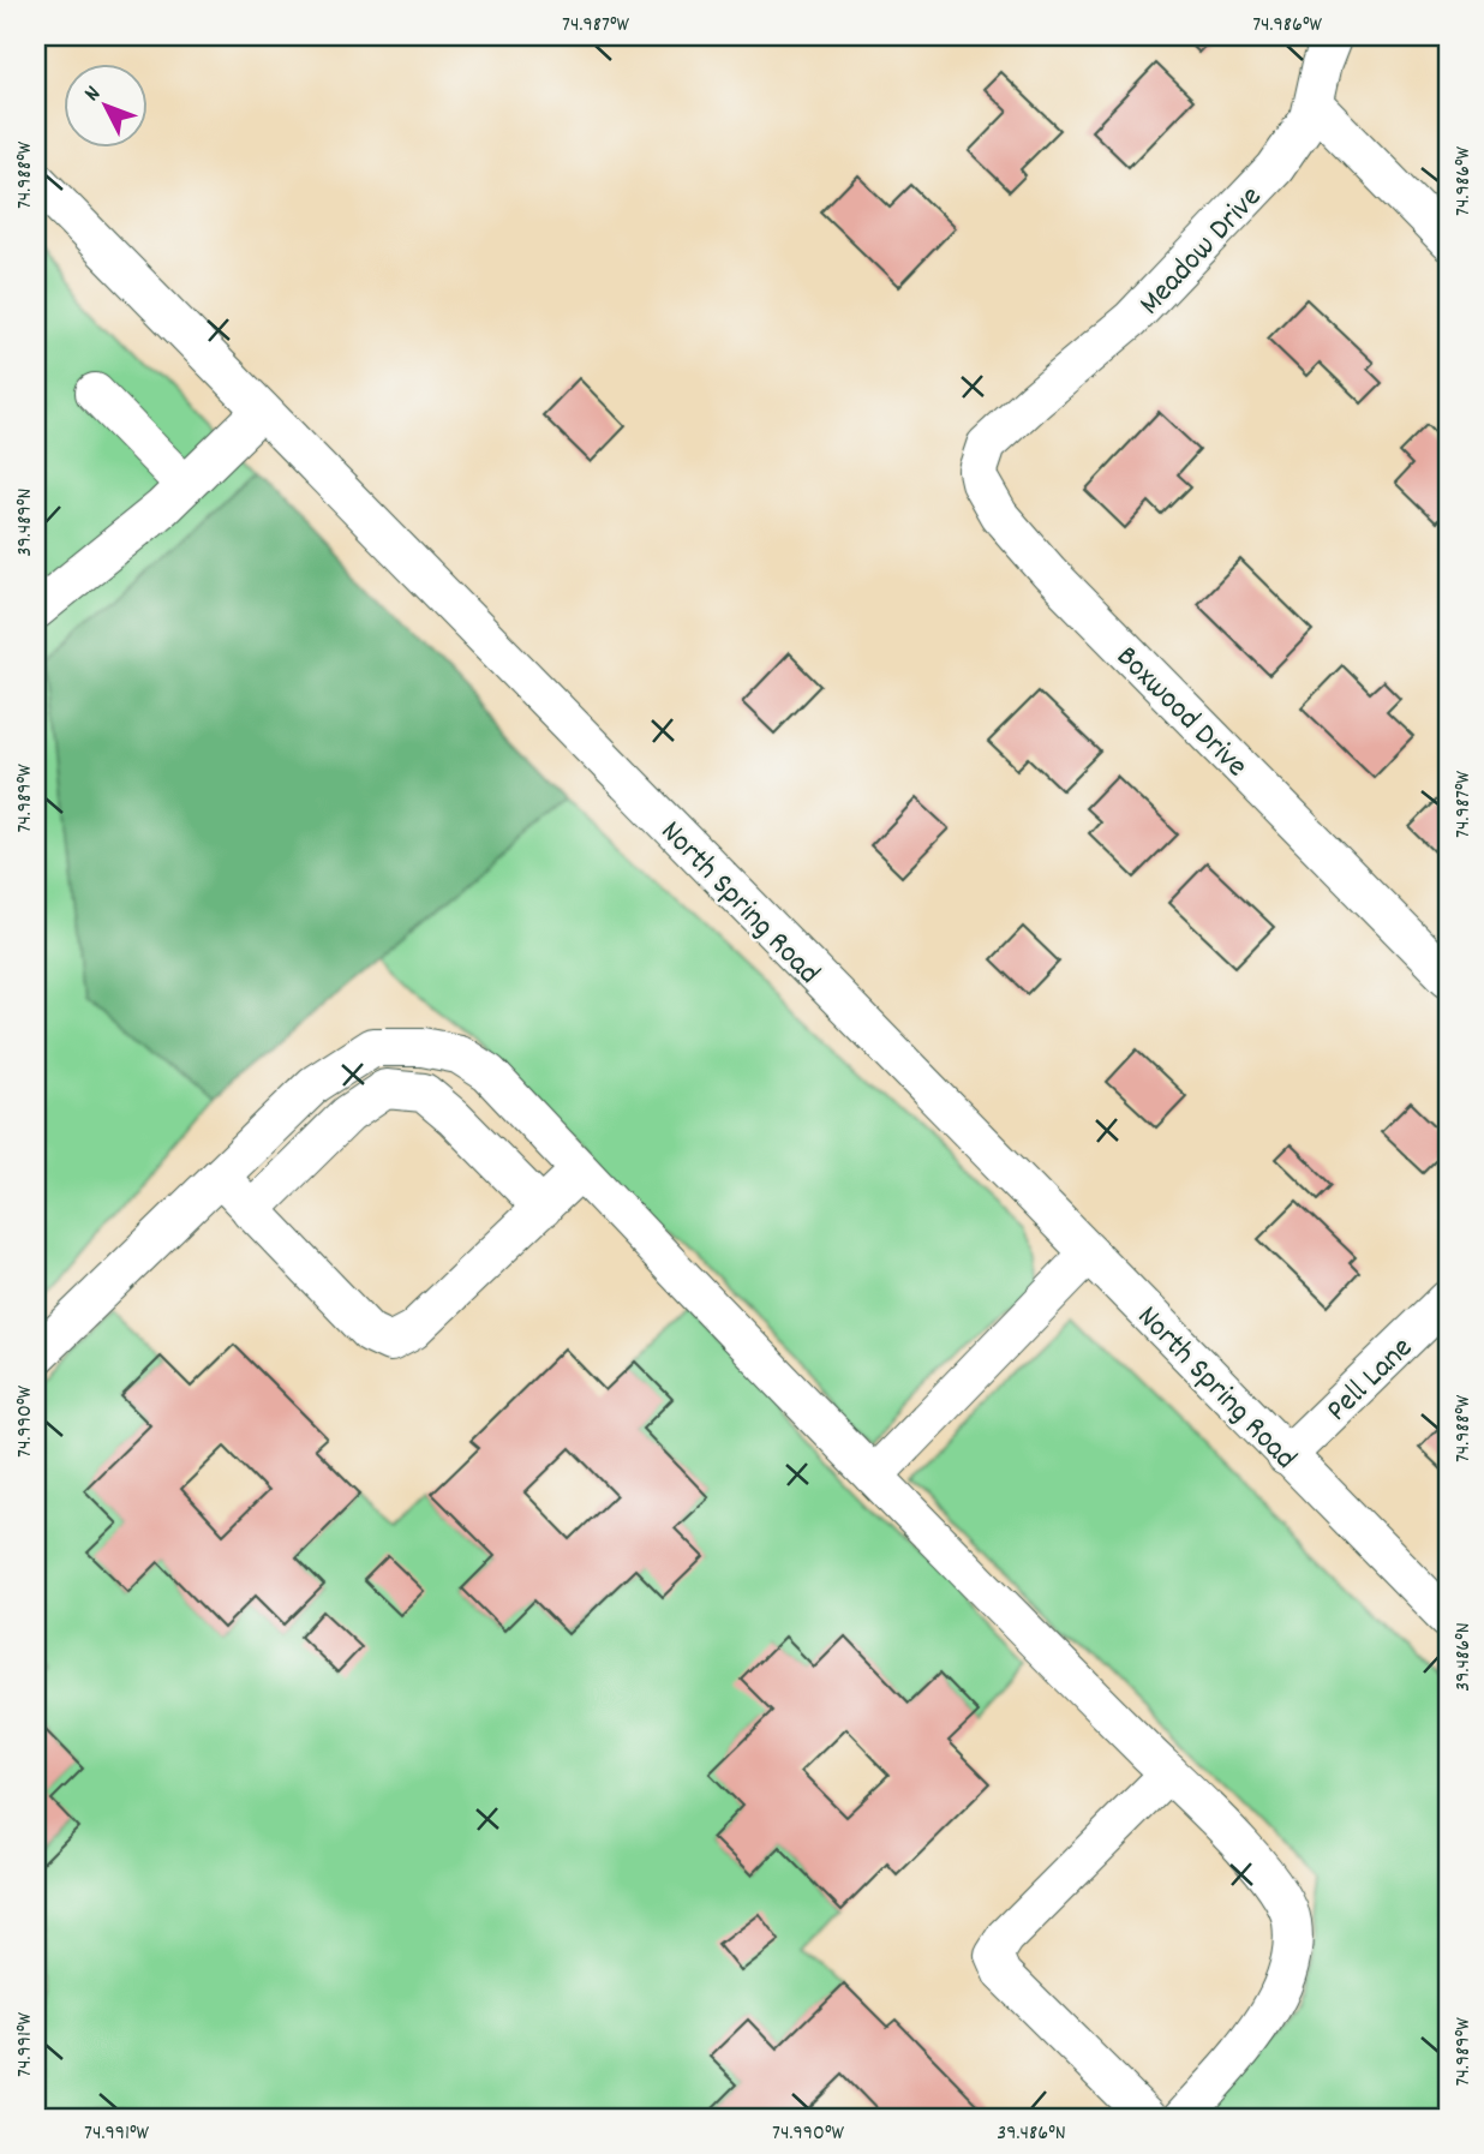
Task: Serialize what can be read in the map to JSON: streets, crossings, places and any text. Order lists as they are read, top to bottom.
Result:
{
  "streets": {
    "street": [
      "Meadow Drive",
      "Boxwood Drive",
      "North Spring Road",
      "Pell Lane"
    ]
  },
  "crossings": [
    ["Meadow Drive", "Boxwood Drive"],
    ["North Spring Road", "Pell Lane"]
  ],
  "north": "top left",
  "coordinates": [
    "74.987°W",
    "74.986°W",
    "74.988°W",
    "39.489°N",
    "74.989°W",
    "74.990°W",
    "39.486°N",
    "74.991°W"
  ]
}
